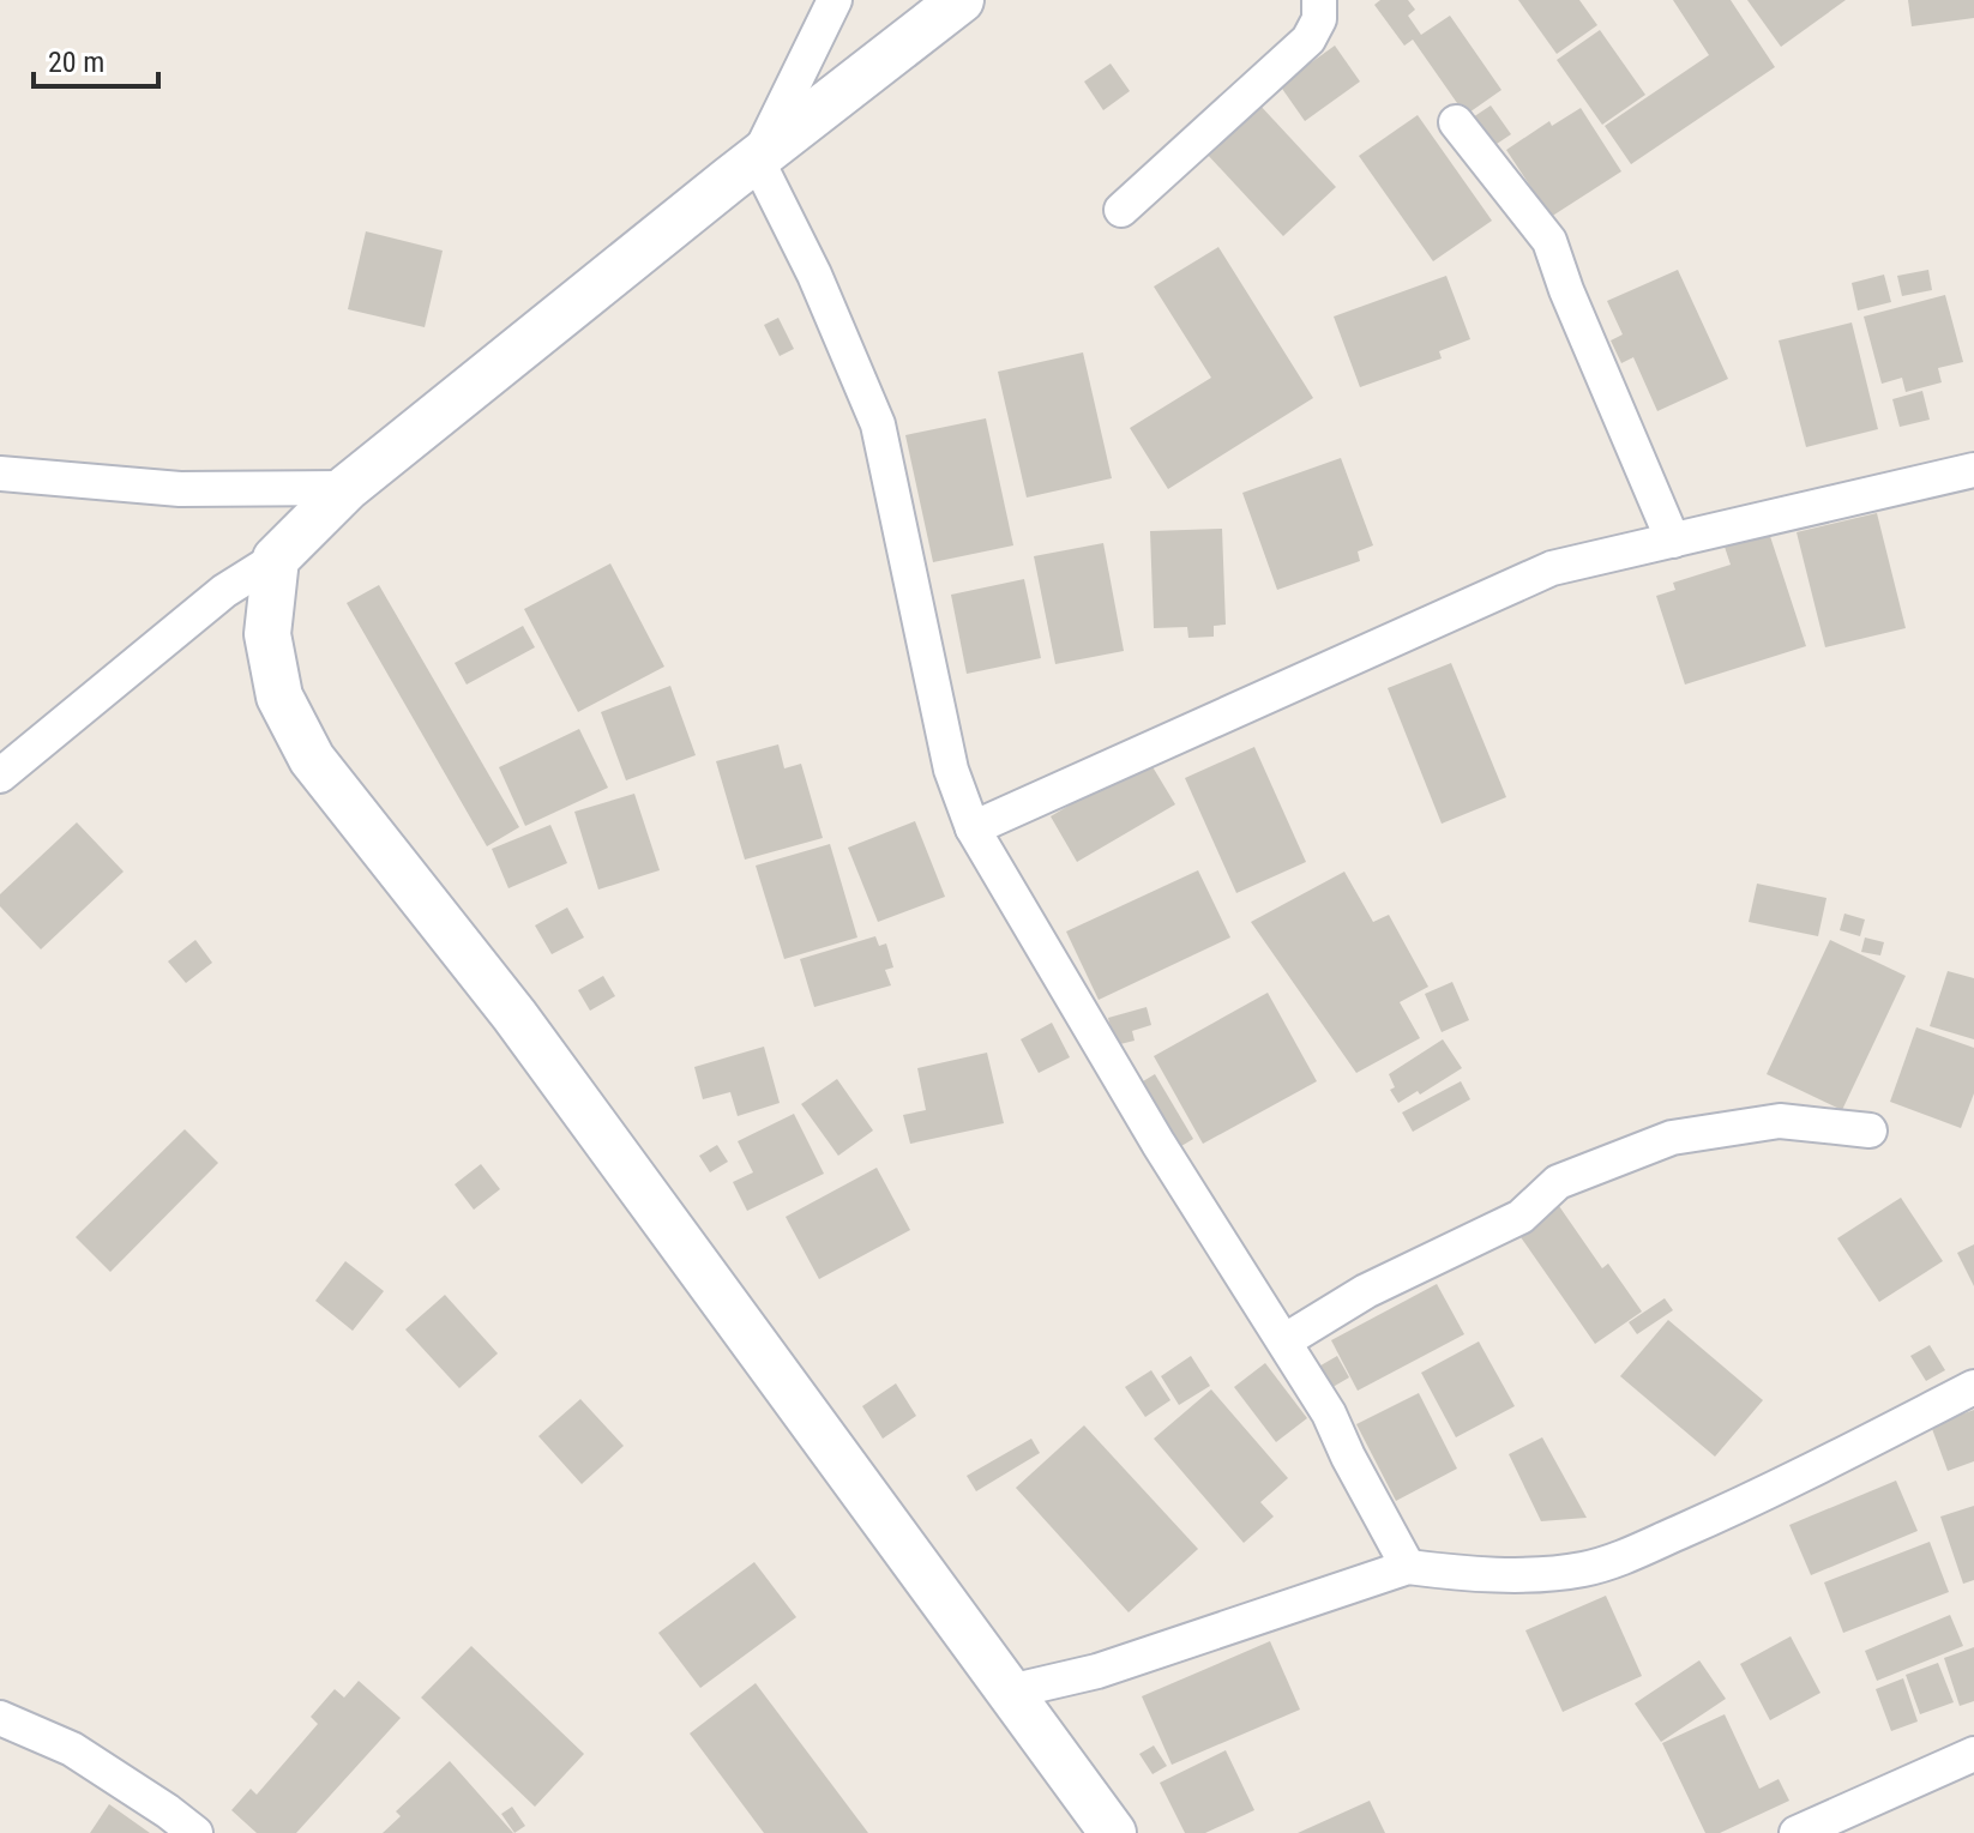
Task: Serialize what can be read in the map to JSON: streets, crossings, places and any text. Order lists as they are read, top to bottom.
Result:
{
  "scale_bar": "20 m"
}
